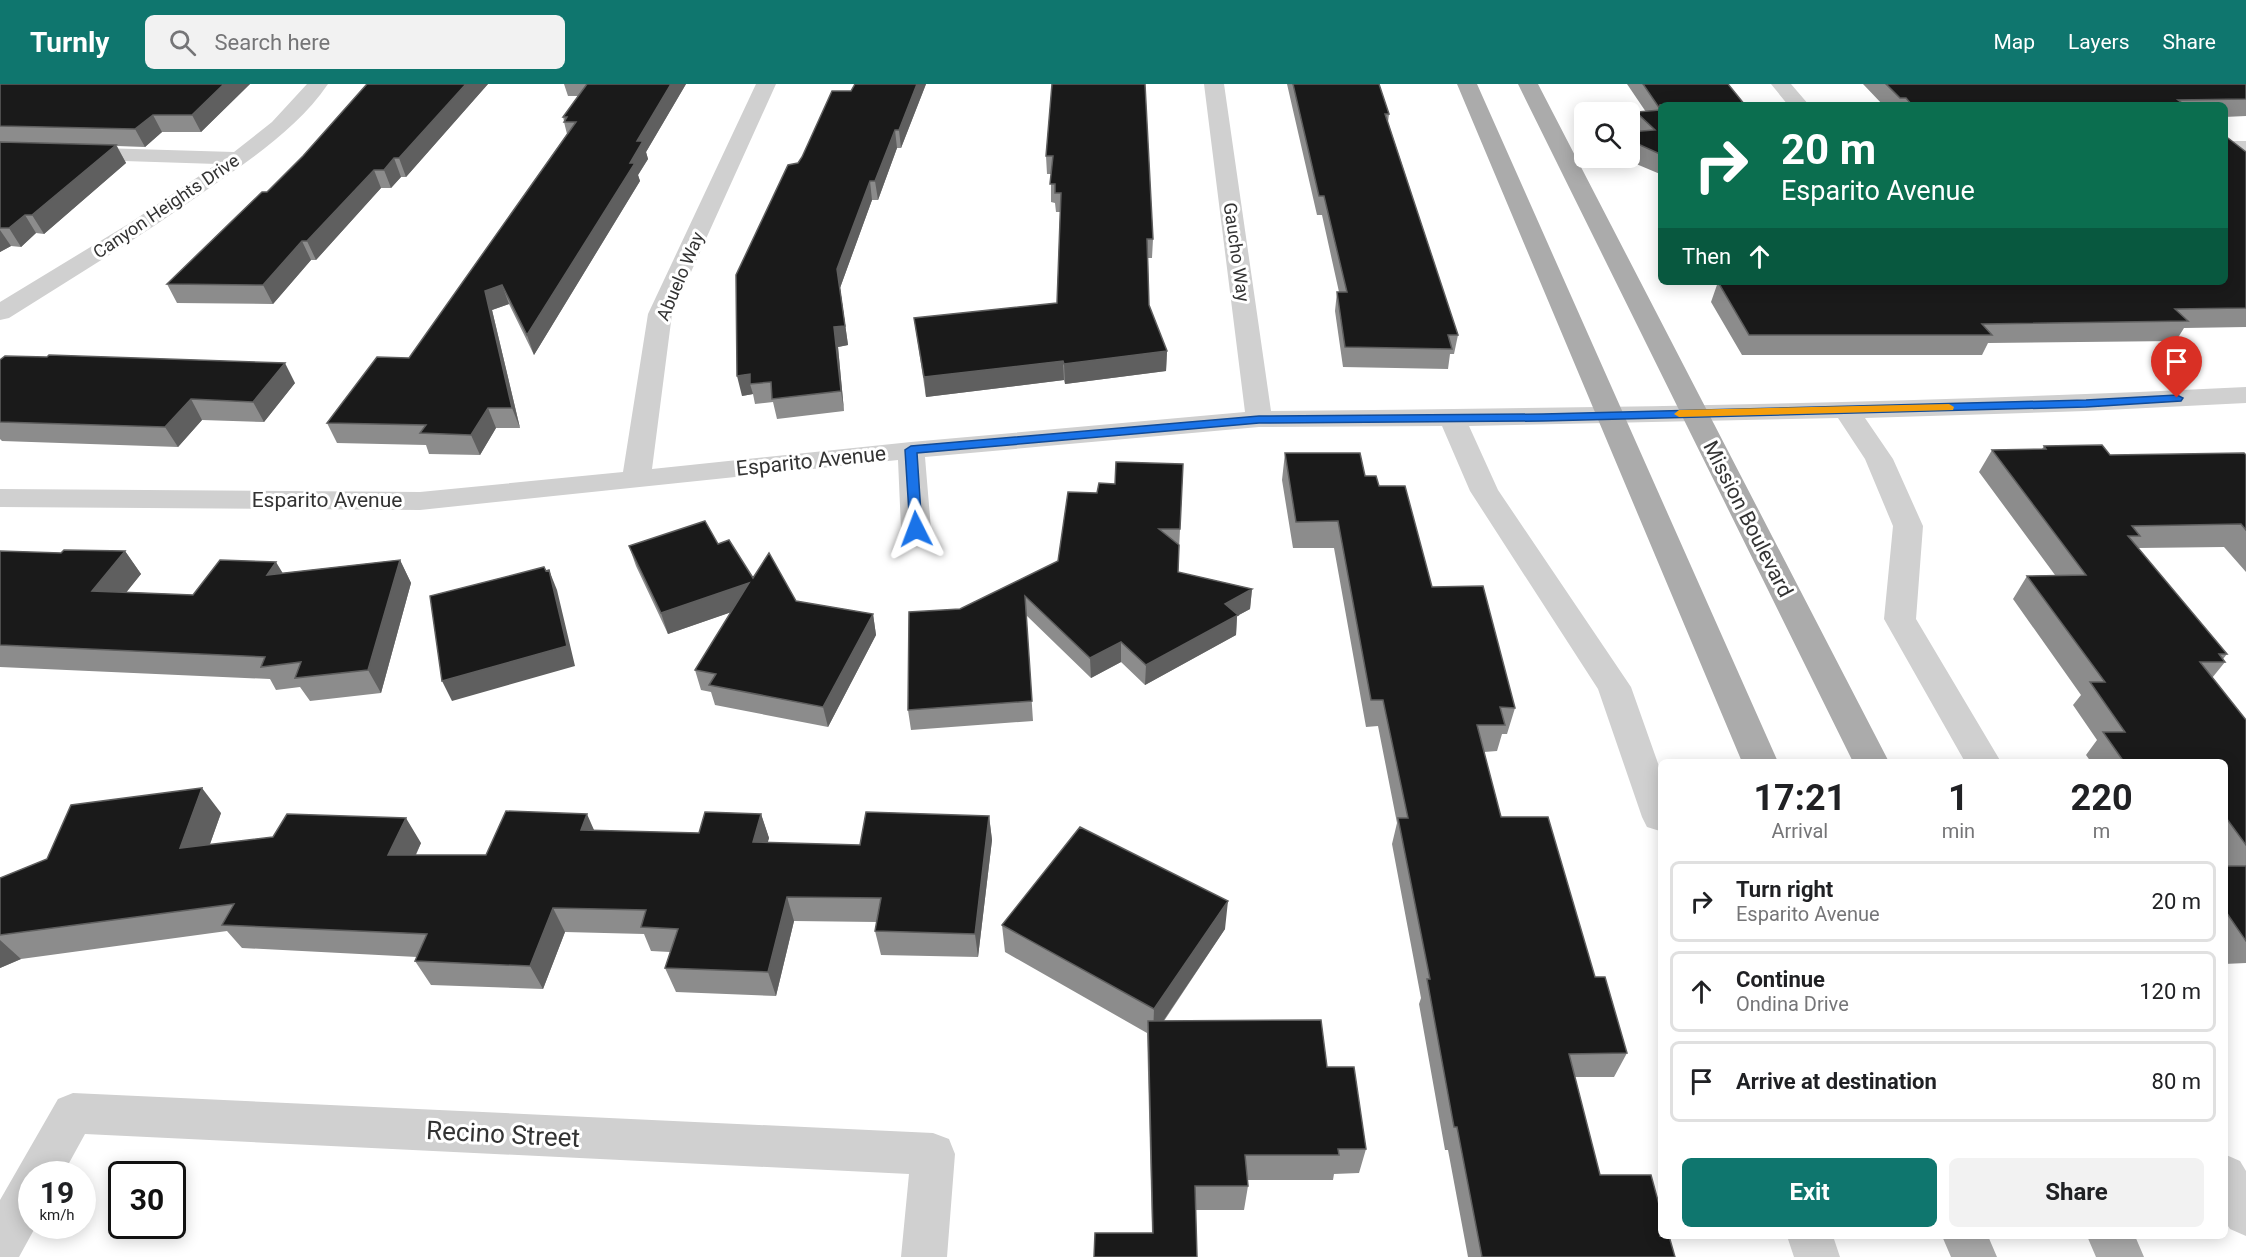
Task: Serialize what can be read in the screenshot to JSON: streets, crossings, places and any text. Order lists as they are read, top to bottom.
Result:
{
  "streets": {
    "main road": ["Mission Boulevard"],
    "street": [
      "Canyon Heights Drive",
      "Gaucho Way",
      "Abuelo Way",
      "Esparito Avenue",
      "Recino Street"
    ]
  },
  "crossings": [
    ["Gaucho Way", "Esparito Avenue"],
    ["Abuelo Way", "Esparito Avenue"],
    ["Esparito Avenue", "Mission Boulevard"]
  ],
  "page": {
    "header": "Turnly",
    "search": "Search here",
    "nav": ["Map", "Layers", "Share"],
    "turn": ["20 m", "Esparito Avenue"],
    "then": "Then",
    "eta": [
      "17:21",
      "Arrival",
      "1",
      "min",
      "220",
      "m"
    ],
    "list": [
      {
        "name": "Turn right",
        "note": "Esparito Avenue",
        "value": "20 m"
      },
      {
        "name": "Continue",
        "note": "Ondina Drive",
        "value": "120 m"
      },
      {
        "name": "Arrive at destination",
        "value": "80 m"
      }
    ],
    "buttons": ["Exit", "Share"],
    "speed": "19 km/h",
    "limit": "30"
  }
}
